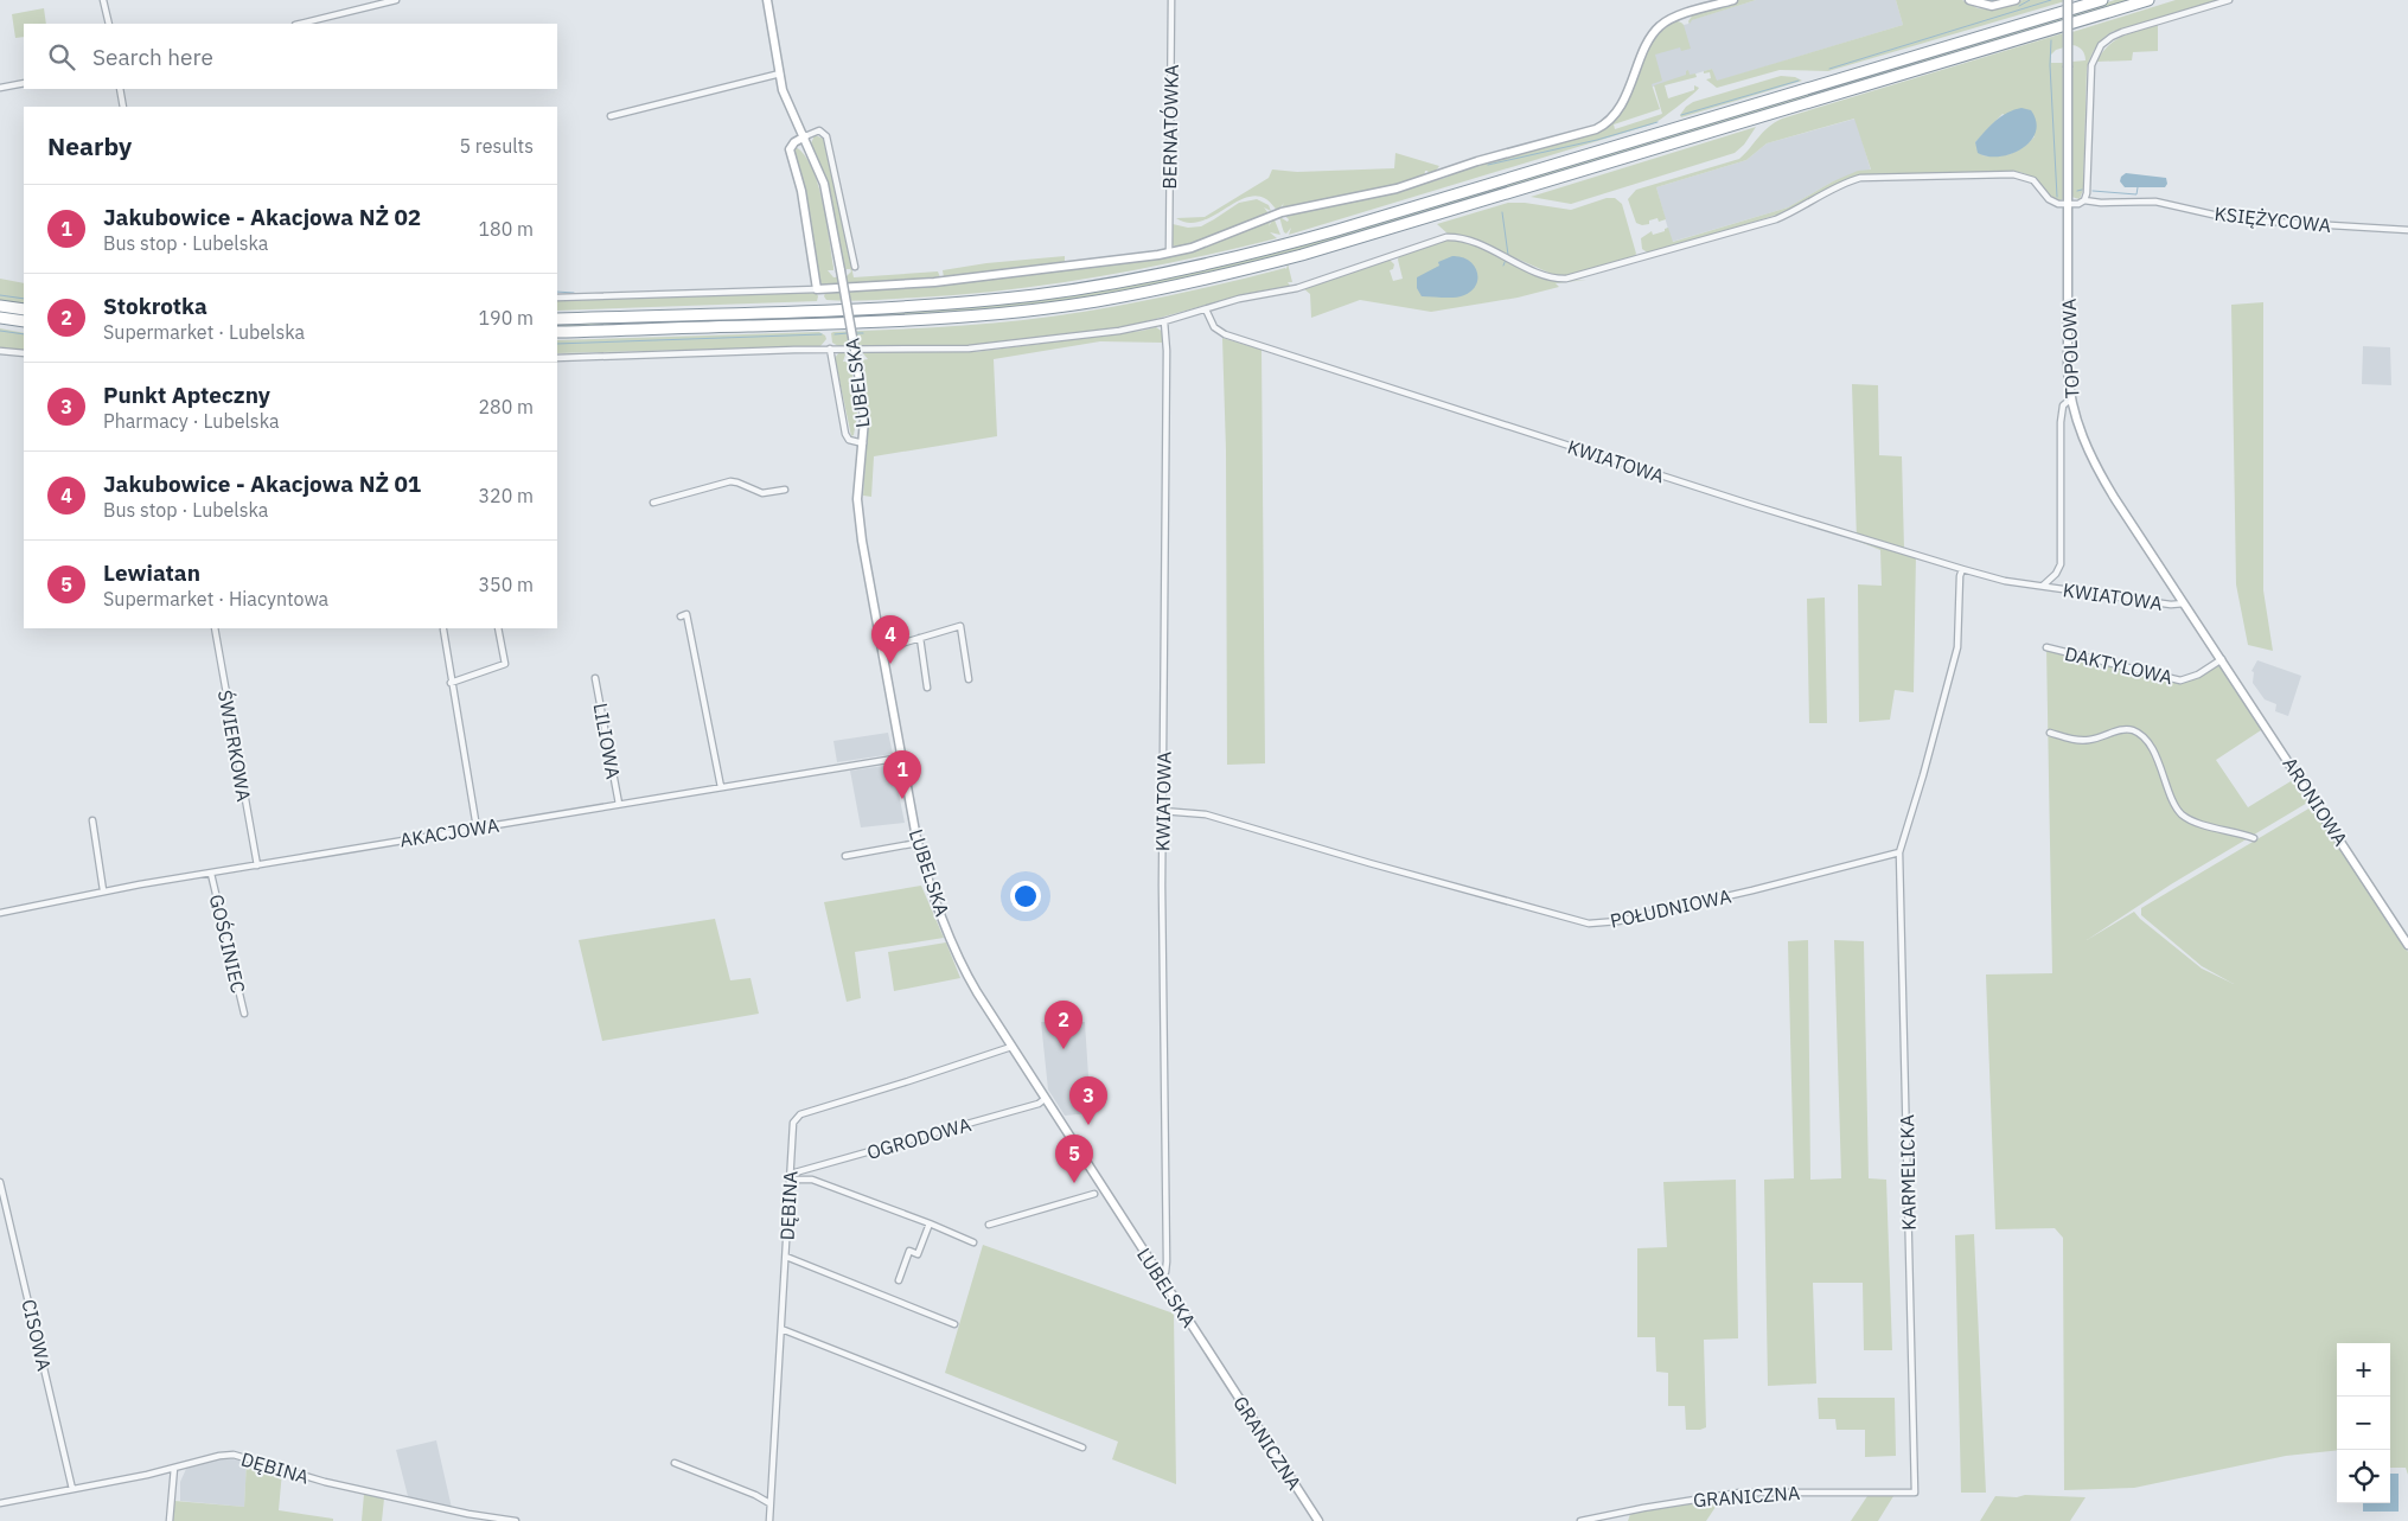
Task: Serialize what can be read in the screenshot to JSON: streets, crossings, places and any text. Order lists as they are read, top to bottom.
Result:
{
  "streets": {
    "street": [
      "BERNATÓWKA",
      "KSIĘŻYCOWA",
      "TOPOLOWA",
      "LUBELSKA",
      "KWIATOWA",
      "DAKTYLOWA",
      "LILIOWA",
      "ŚWIERKOWA",
      "ARONIOWA",
      "AKACJOWA",
      "POŁUDNIOWA",
      "GOŚCINIEC",
      "OGRODOWA",
      "KARMELICKA",
      "DĘBINA",
      "CISOWA",
      "GRANICZNA"
    ]
  },
  "crossings": [
    ["KSIĘŻYCOWA", "TOPOLOWA"],
    ["TOPOLOWA", "KWIATOWA"],
    ["TOPOLOWA", "DAKTYLOWA"],
    ["TOPOLOWA", "ARONIOWA"],
    ["LUBELSKA", "KWIATOWA"],
    ["LUBELSKA", "AKACJOWA"],
    ["LUBELSKA", "OGRODOWA"],
    ["LUBELSKA", "DĘBINA"],
    ["LUBELSKA", "GRANICZNA"],
    ["KWIATOWA", "POŁUDNIOWA"],
    ["DAKTYLOWA", "ARONIOWA"],
    ["LILIOWA", "AKACJOWA"],
    ["ŚWIERKOWA", "AKACJOWA"],
    ["AKACJOWA", "GOŚCINIEC"],
    ["POŁUDNIOWA", "KARMELICKA"],
    ["OGRODOWA", "DĘBINA"],
    ["KARMELICKA", "GRANICZNA"],
    ["DĘBINA", "CISOWA"]
  ],
  "page": {
    "search": "Search here",
    "heading": ["Nearby", "5 results"],
    "list": [
      {
        "mark": "1",
        "name": "Jakubowice - Akacjowa NŻ 02",
        "note": "Bus stop · Lubelska",
        "value": "180 m"
      },
      {
        "mark": "2",
        "name": "Stokrotka",
        "note": "Supermarket · Lubelska",
        "value": "190 m"
      },
      {
        "mark": "3",
        "name": "Punkt Apteczny",
        "note": "Pharmacy · Lubelska",
        "value": "280 m"
      },
      {
        "mark": "4",
        "name": "Jakubowice - Akacjowa NŻ 01",
        "note": "Bus stop · Lubelska",
        "value": "320 m"
      },
      {
        "mark": "5",
        "name": "Lewiatan",
        "note": "Supermarket · Hiacyntowa",
        "value": "350 m"
      }
    ],
    "pins": [
      "4",
      "1",
      "2",
      "3",
      "5"
    ],
    "map_buttons": ["+", "−"]
  }
}
